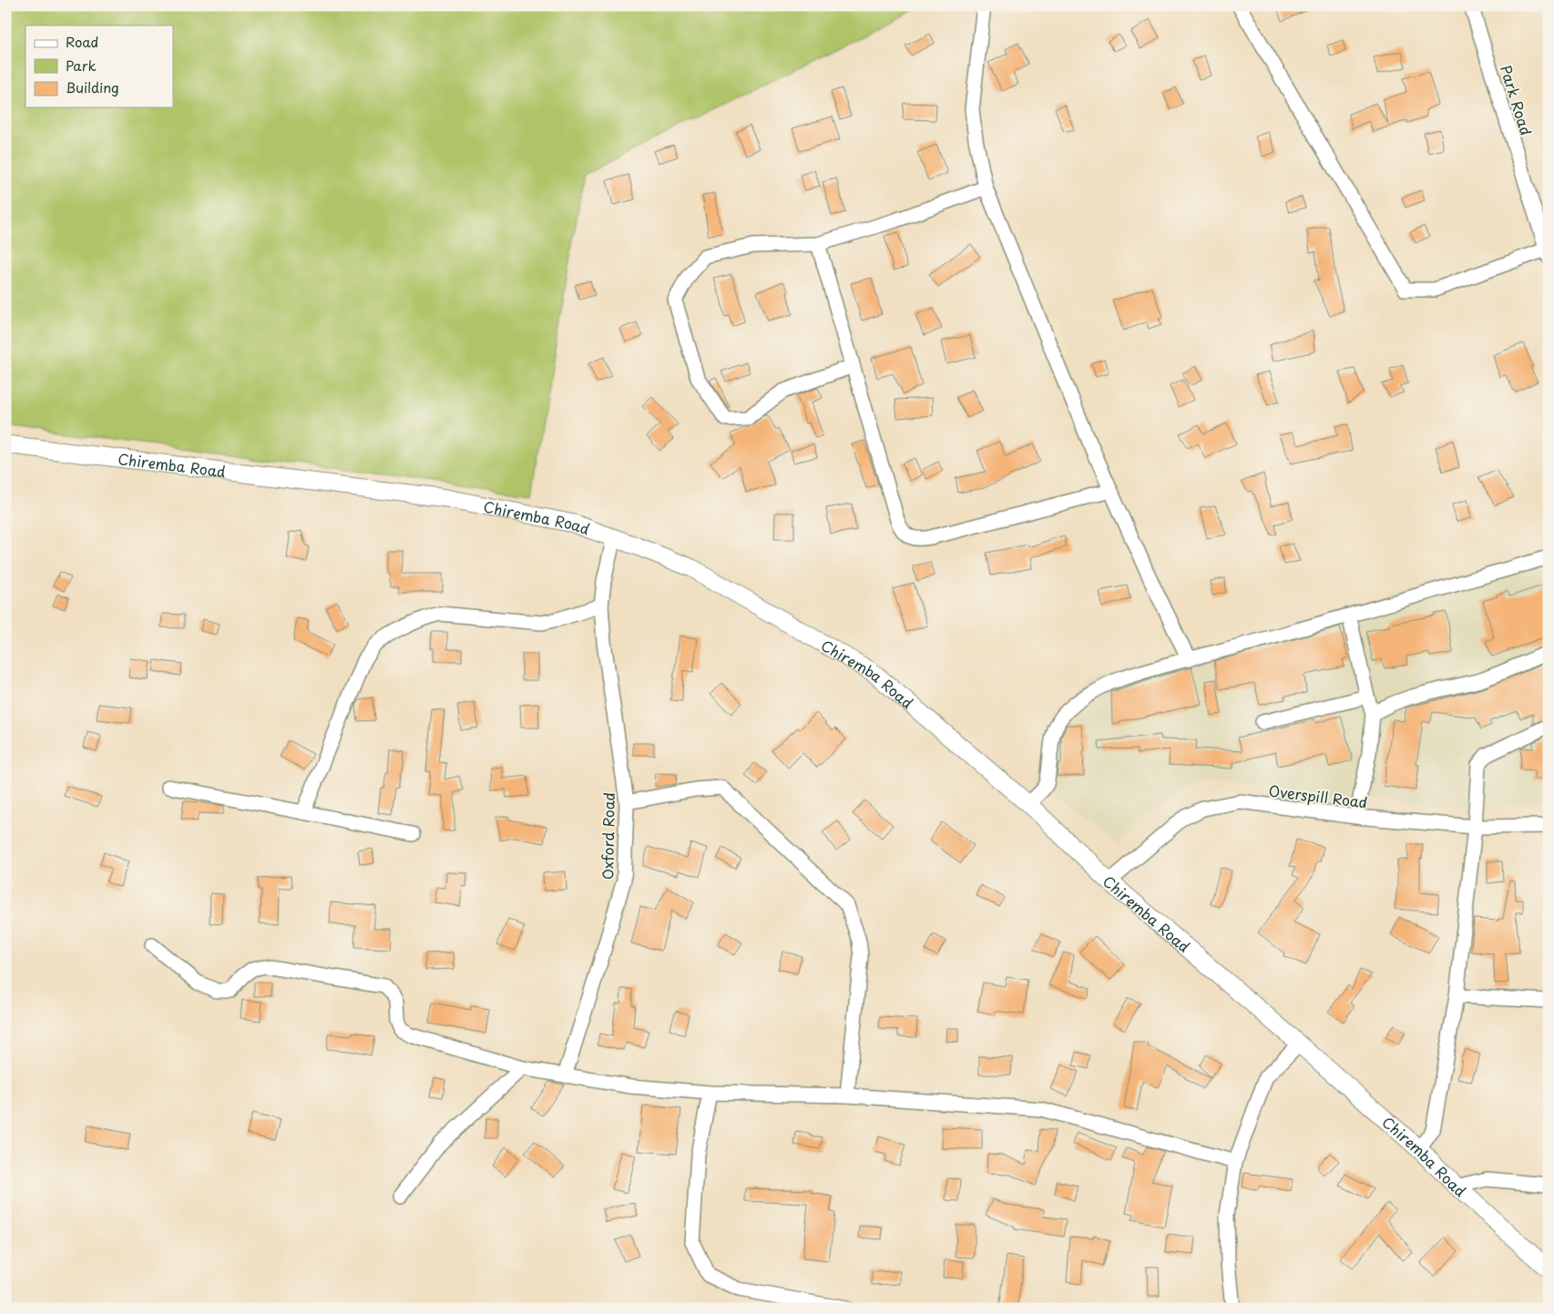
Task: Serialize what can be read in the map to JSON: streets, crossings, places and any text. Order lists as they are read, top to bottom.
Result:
{
  "streets": {
    "main road": ["Chiremba Road"],
    "street": ["Park Road", "Overspill Road", "Oxford Road"]
  },
  "crossings": [
    ["Chiremba Road", "Overspill Road"],
    ["Chiremba Road", "Oxford Road"]
  ],
  "legend": ["Road", "Park", "Building"]
}
